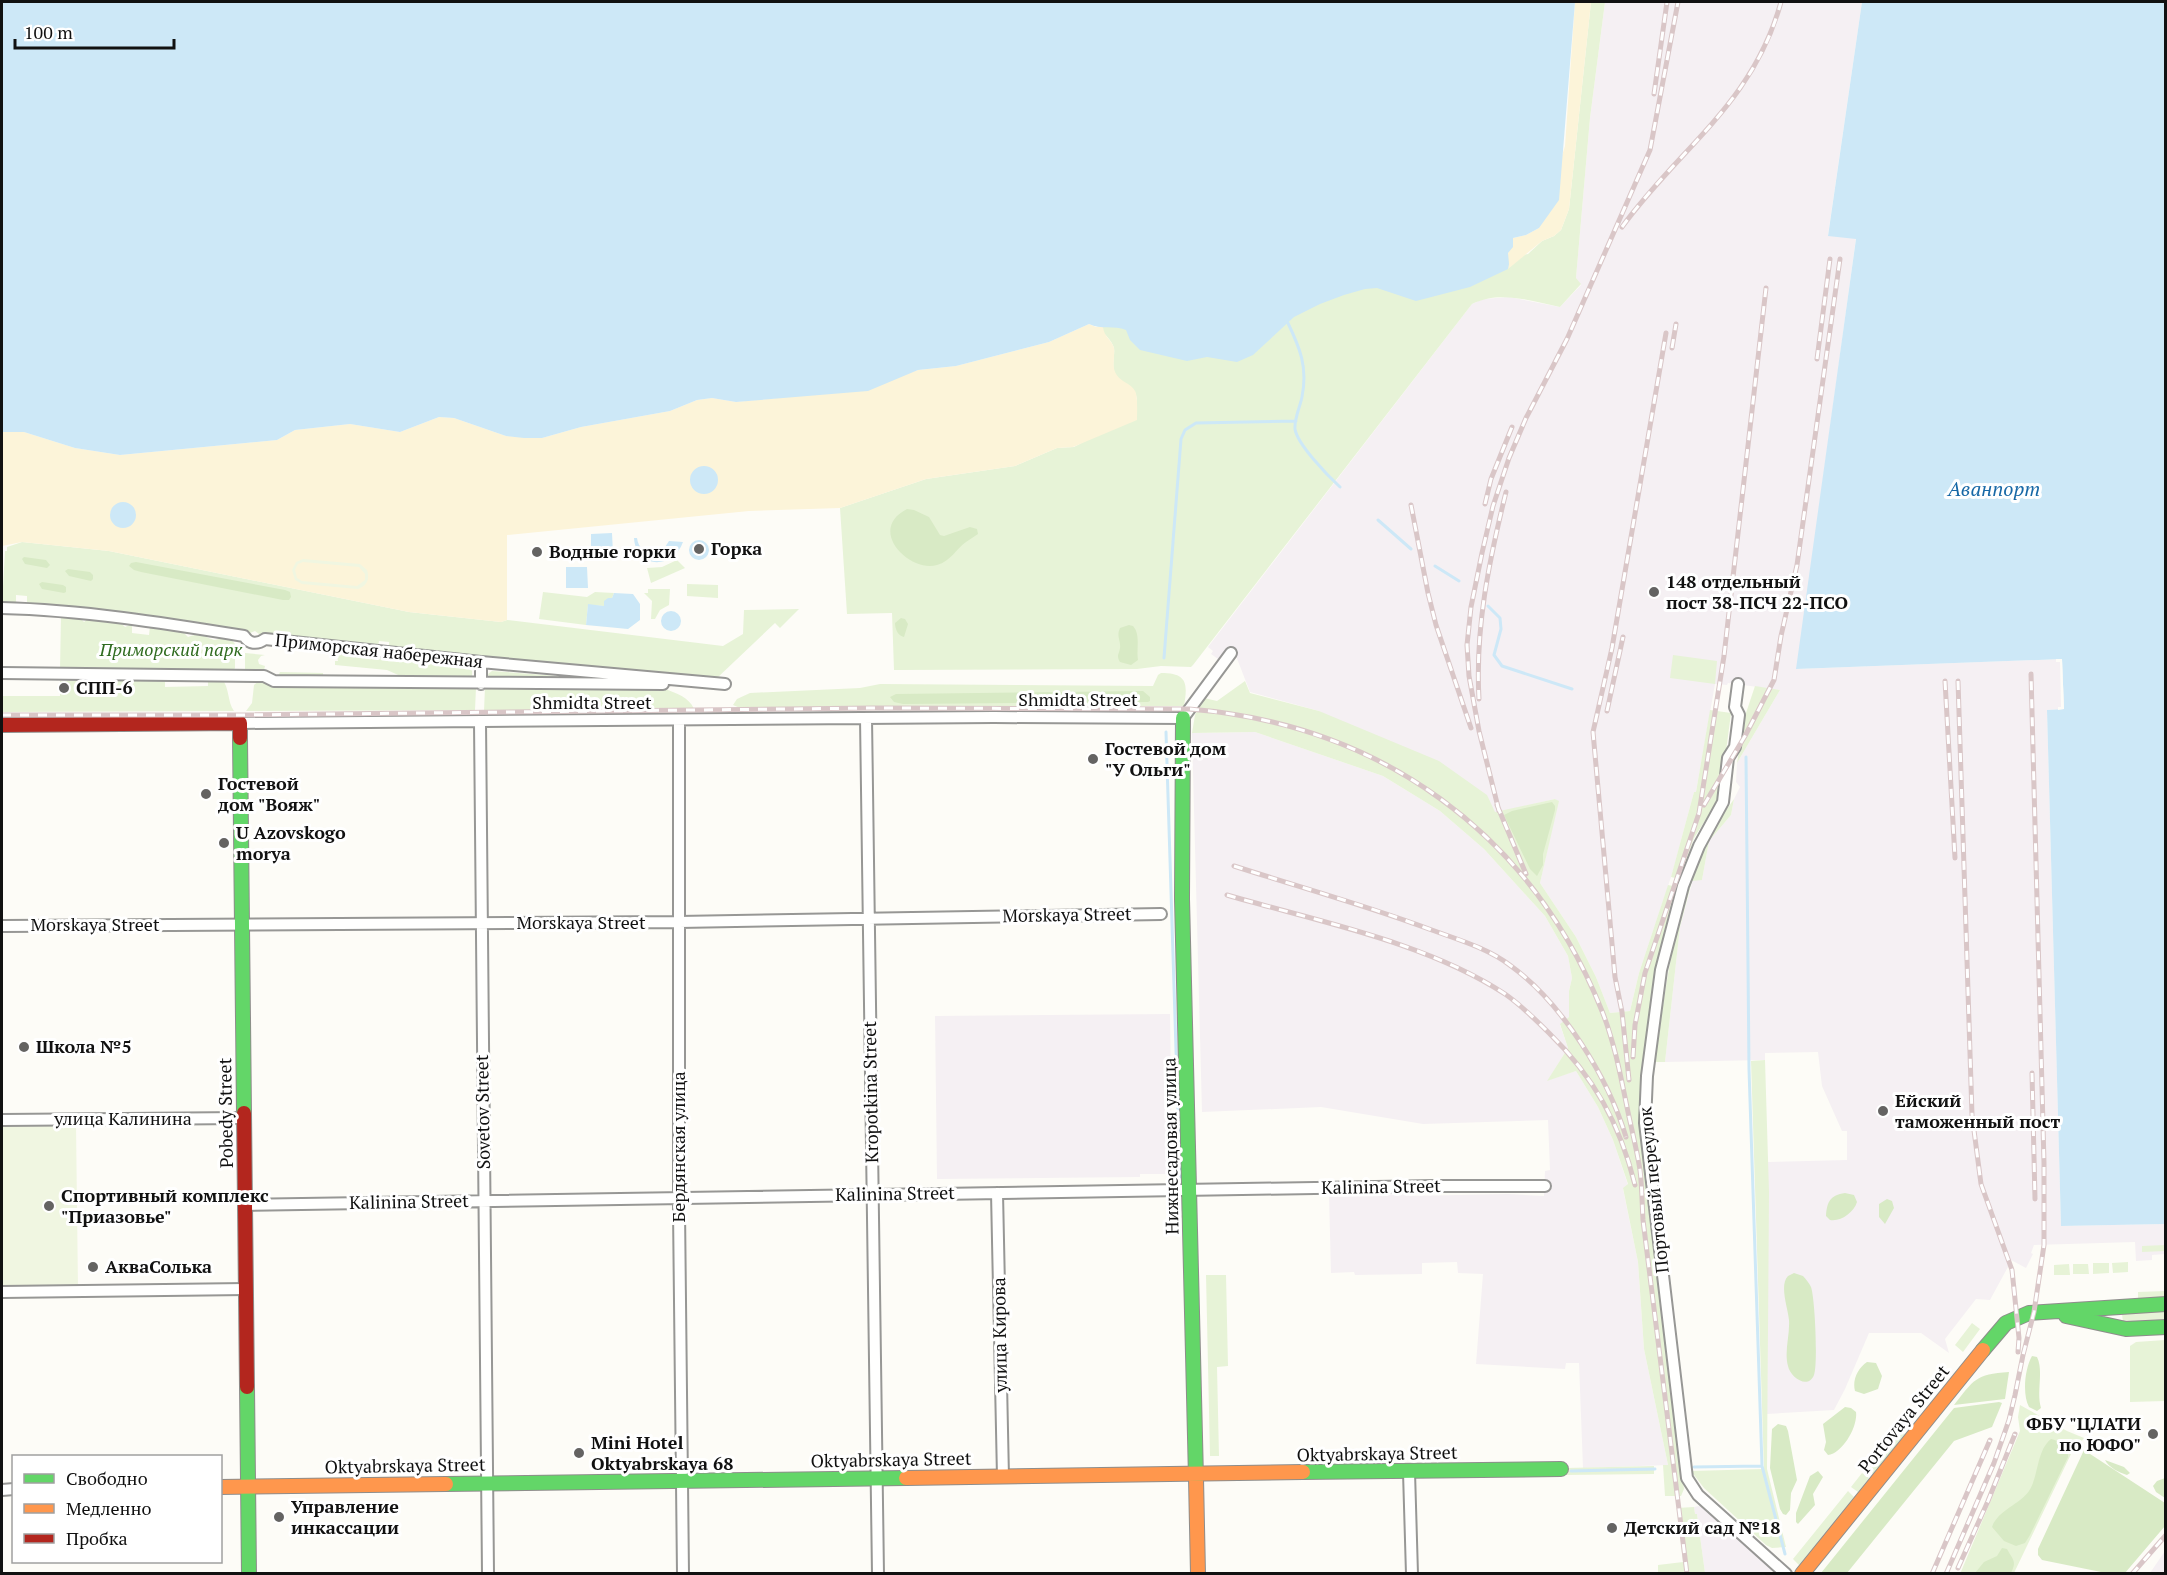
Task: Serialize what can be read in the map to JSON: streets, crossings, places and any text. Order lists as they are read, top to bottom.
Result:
{
  "streets": {
    "street": [
      "Приморская набережная",
      "Shmidta Street",
      "Morskaya Street",
      "Kropotkina Street",
      "Sovetov Street",
      "Pobedy Street",
      "улица Калинина",
      "Нижнесадовая улица",
      "Бердянская улица",
      "Kalinina Street",
      "Портовый переулок",
      "улица Кирова",
      "Portovaya Street",
      "Oktyabrskaya Street"
    ]
  },
  "crossings": [
    ["Shmidta Street", "Kropotkina Street"],
    ["Shmidta Street", "Sovetov Street"],
    ["Shmidta Street", "Pobedy Street"],
    ["Shmidta Street", "Нижнесадовая улица"],
    ["Shmidta Street", "Бердянская улица"],
    ["Morskaya Street", "Kropotkina Street"],
    ["Morskaya Street", "Sovetov Street"],
    ["Morskaya Street", "Pobedy Street"],
    ["Morskaya Street", "Бердянская улица"],
    ["Kropotkina Street", "Kalinina Street"],
    ["Kropotkina Street", "Oktyabrskaya Street"],
    ["Sovetov Street", "Kalinina Street"],
    ["Sovetov Street", "Oktyabrskaya Street"],
    ["Pobedy Street", "улица Калинина"],
    ["Pobedy Street", "Kalinina Street"],
    ["Pobedy Street", "Oktyabrskaya Street"],
    ["Нижнесадовая улица", "Kalinina Street"],
    ["Нижнесадовая улица", "Oktyabrskaya Street"],
    ["Бердянская улица", "Kalinina Street"],
    ["Бердянская улица", "Oktyabrskaya Street"],
    ["Kalinina Street", "улица Кирова"],
    ["улица Кирова", "Oktyabrskaya Street"]
  ],
  "water": ["Аванпорт"],
  "parks": ["Приморский парк"],
  "places": [
    "Горка",
    "Водные горки",
    "148 отдельный пост 38-ПСЧ 22-ПСО",
    "СПП-6",
    "Гостевой дом \"У Ольги\"",
    "Гостевой дом \"Вояж\"",
    "U Azovskogo morya",
    "Школа №5",
    "Ейский таможенный пост",
    "Спортивный комплекс \"Приазовье\"",
    "АкваСолька",
    "ФБУ \"ЦЛАТИ по ЮФО\"",
    "Mini Hotel Oktyabrskaya 68",
    "Управление инкассации",
    "Детский сад №18"
  ],
  "legend": ["Свободно", "Медленно", "Пробка"],
  "scale_bar": "100 m"
}
